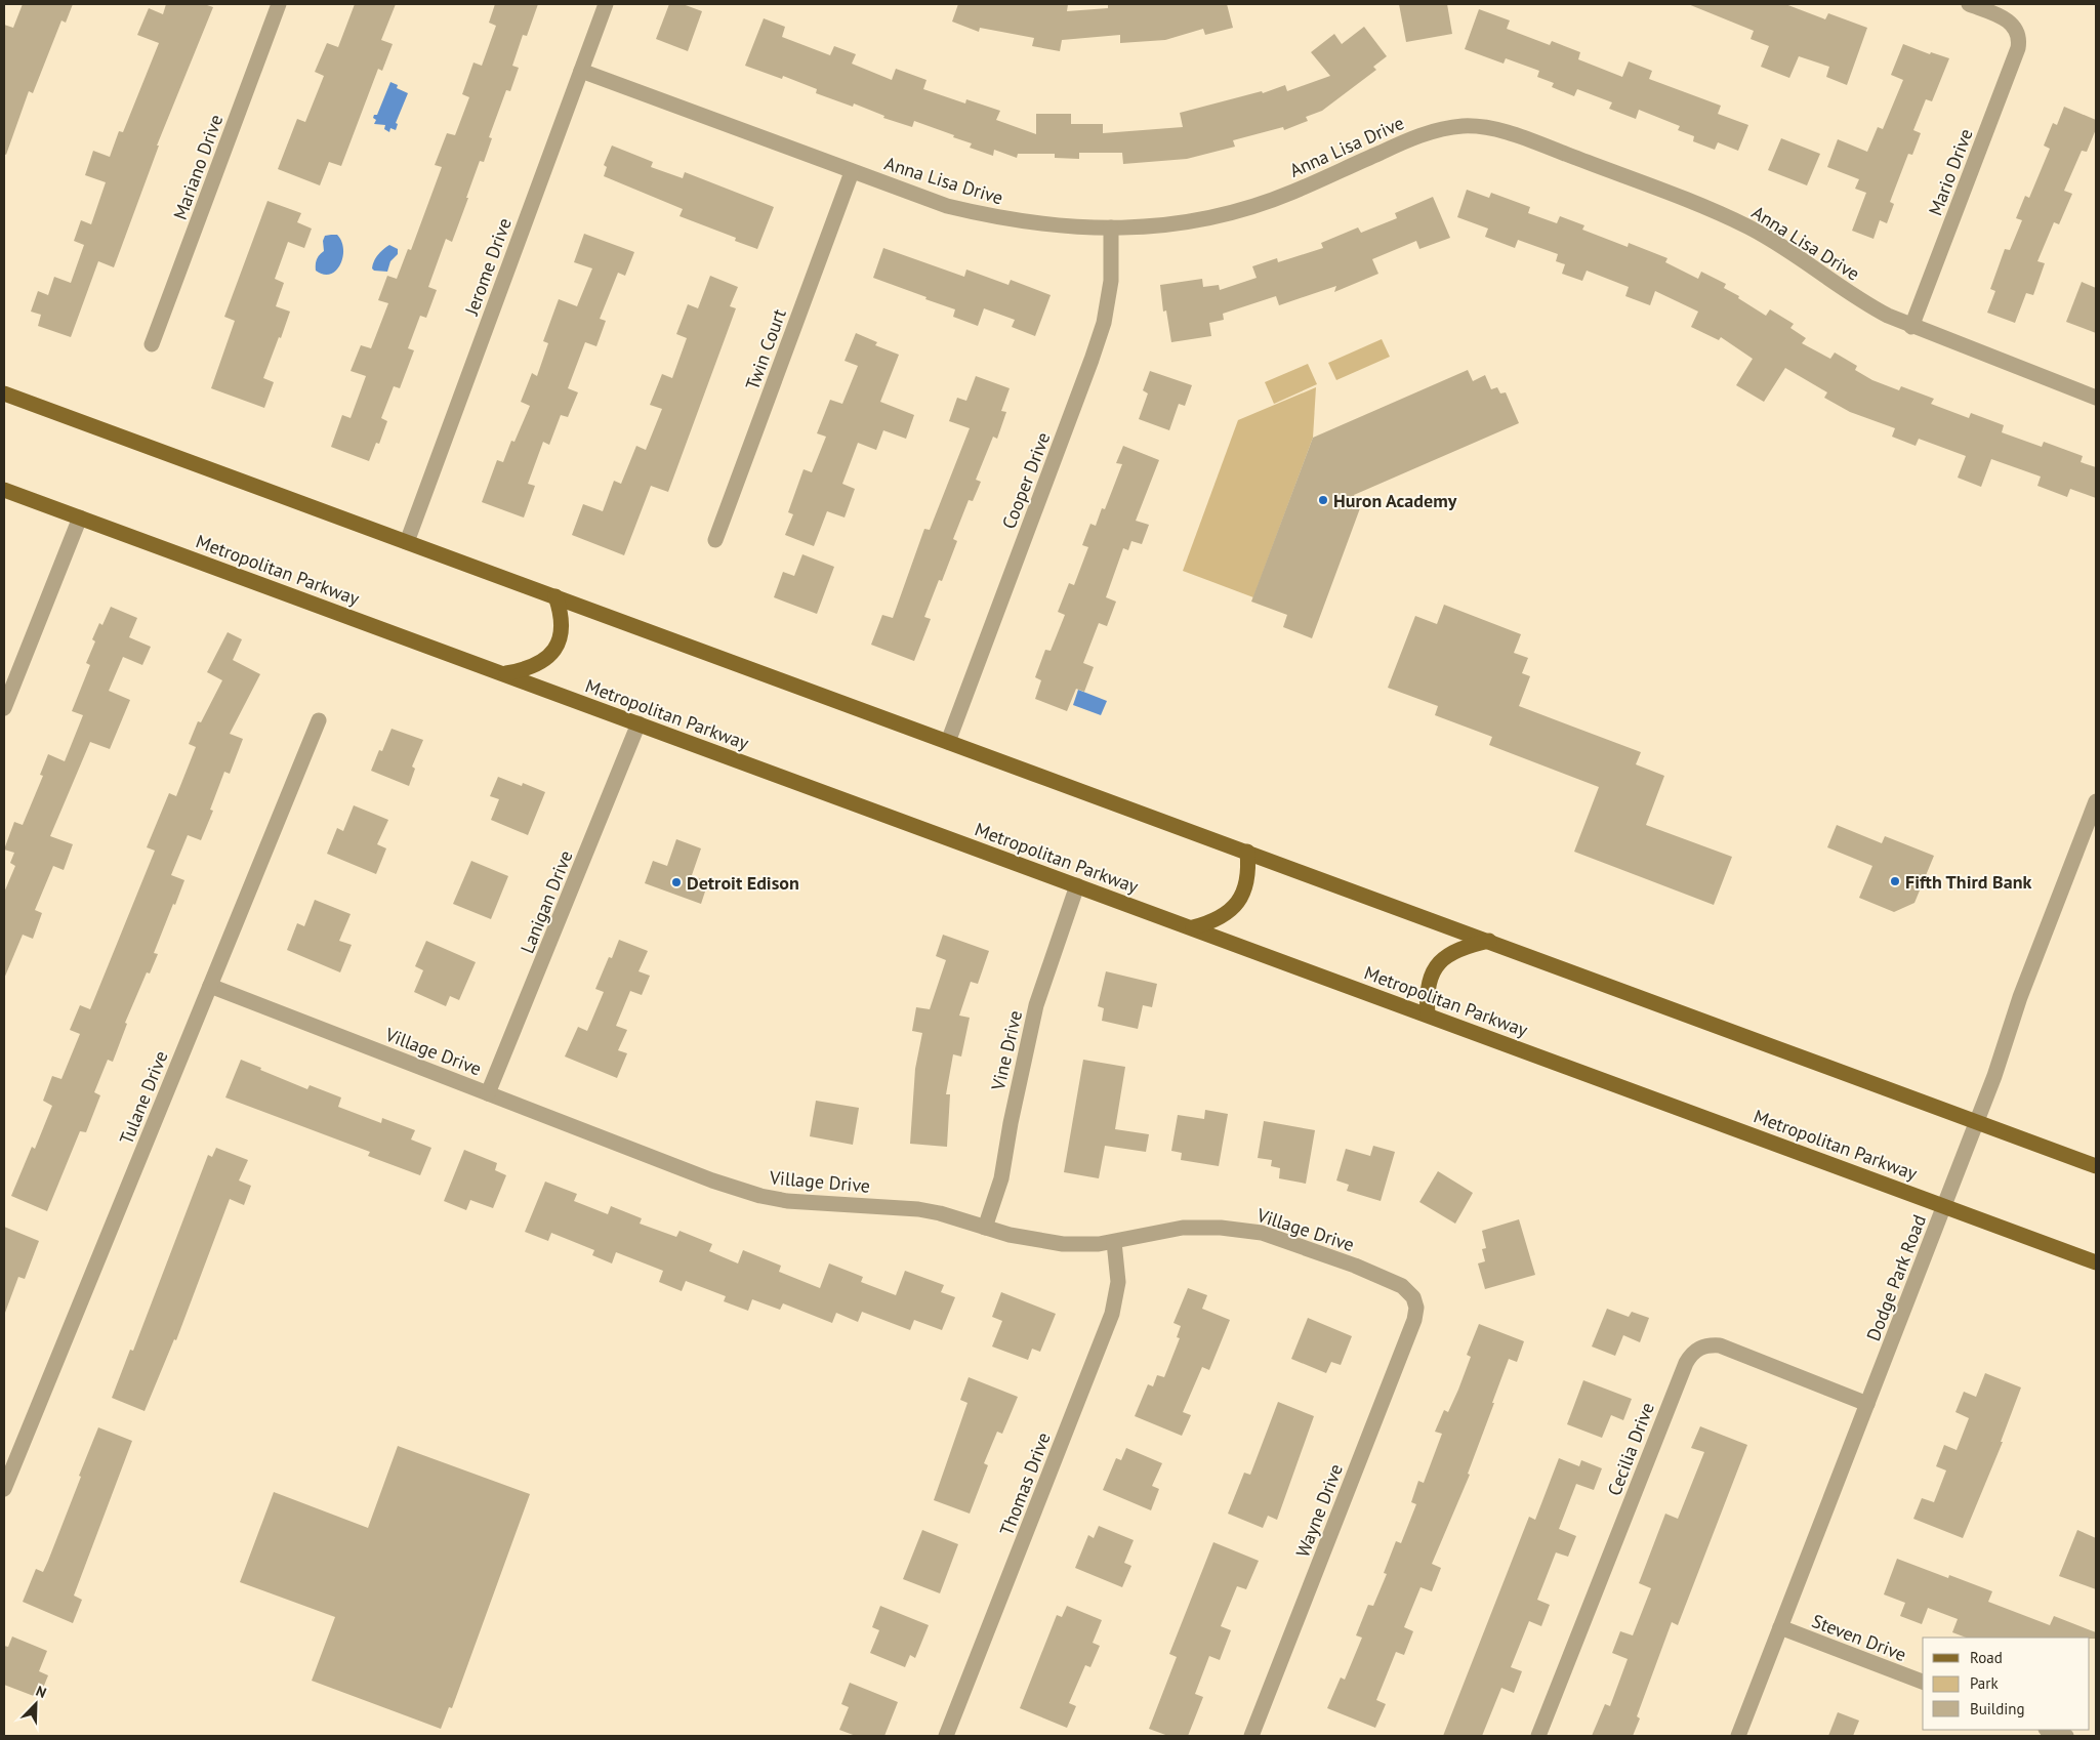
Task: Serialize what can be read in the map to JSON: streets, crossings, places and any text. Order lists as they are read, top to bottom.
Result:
{
  "streets": {
    "main road": ["Metropolitan Parkway"],
    "street": [
      "Anna Lisa Drive",
      "Mariano Drive",
      "Mario Drive",
      "Jerome Drive",
      "Twin Court",
      "Cooper Drive",
      "Lanigan Drive",
      "Vine Drive",
      "Village Drive",
      "Tulane Drive",
      "Dodge Park Road",
      "Cecilia Drive",
      "Thomas Drive",
      "Wayne Drive",
      "Steven Drive"
    ]
  },
  "crossings": [
    ["Anna Lisa Drive", "Mario Drive"],
    ["Anna Lisa Drive", "Jerome Drive"],
    ["Anna Lisa Drive", "Twin Court"],
    ["Anna Lisa Drive", "Cooper Drive"],
    ["Metropolitan Parkway", "Lanigan Drive"],
    ["Metropolitan Parkway", "Vine Drive"],
    ["Metropolitan Parkway", "Dodge Park Road"],
    ["Lanigan Drive", "Village Drive"],
    ["Vine Drive", "Village Drive"],
    ["Village Drive", "Tulane Drive"],
    ["Village Drive", "Thomas Drive"],
    ["Village Drive", "Wayne Drive"],
    ["Dodge Park Road", "Cecilia Drive"],
    ["Dodge Park Road", "Steven Drive"]
  ],
  "places": ["Huron Academy", "Fifth Third Bank", "Detroit Edison"],
  "legend": ["Road", "Park", "Building"],
  "north": "top right"
}
